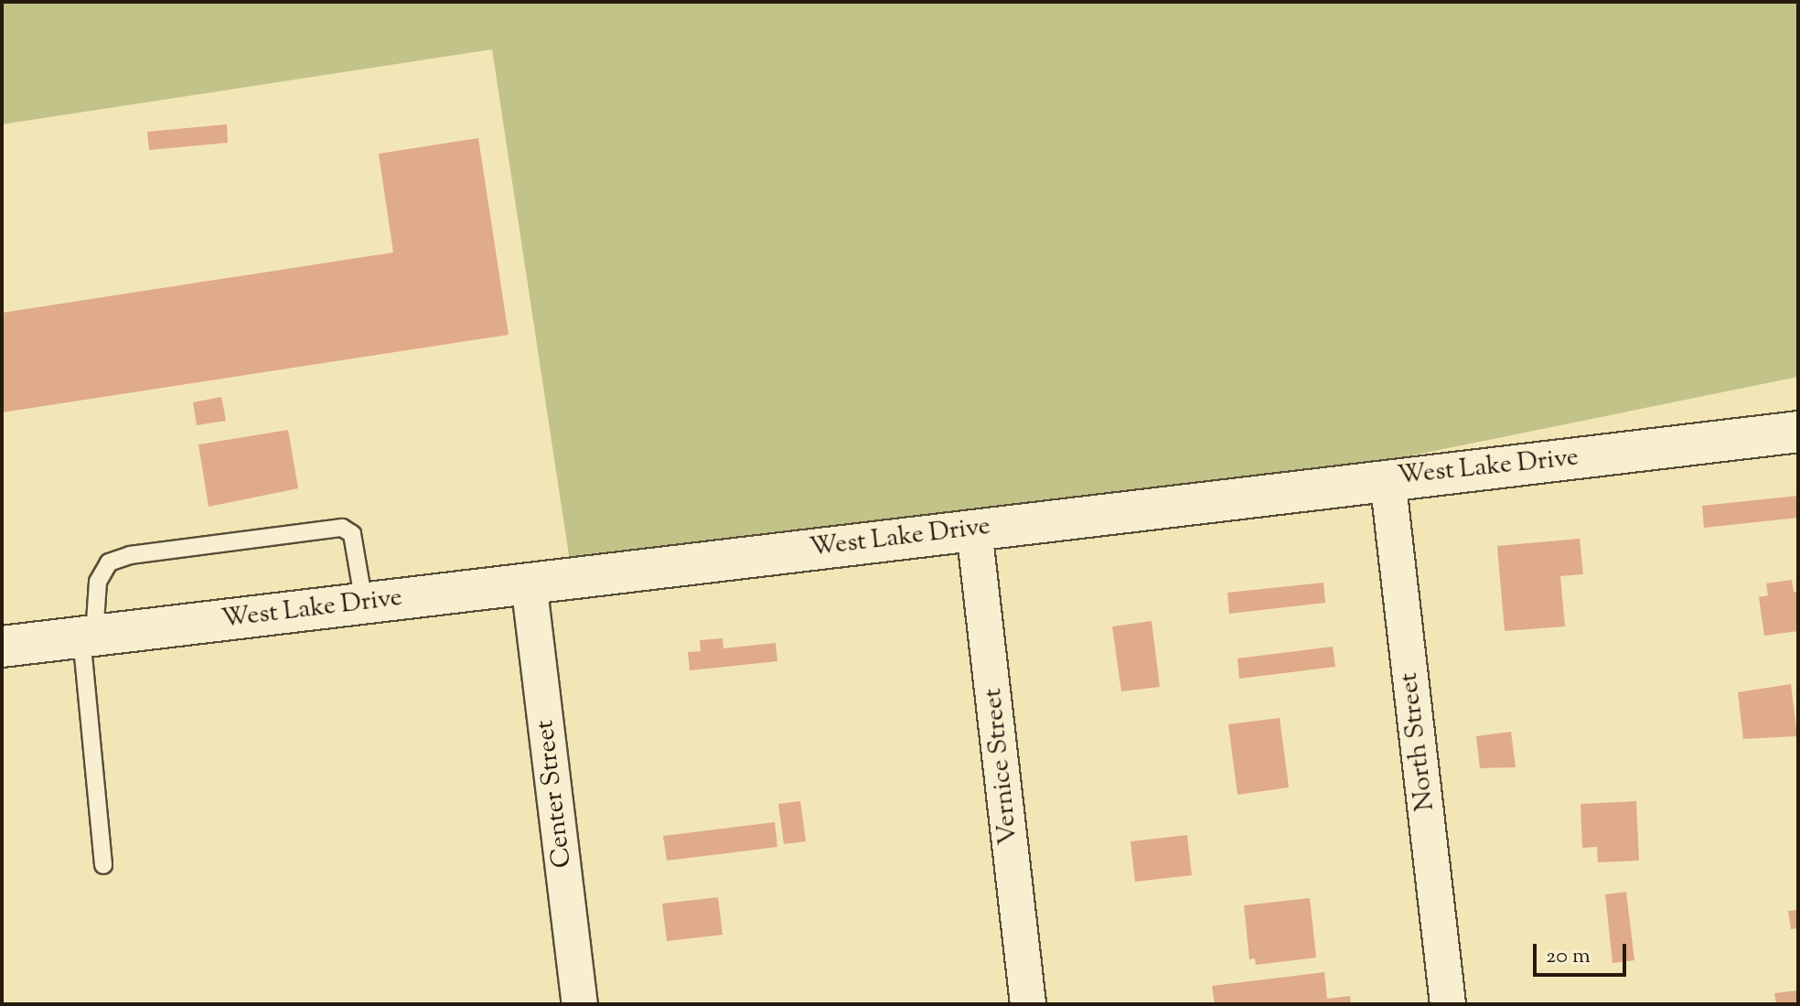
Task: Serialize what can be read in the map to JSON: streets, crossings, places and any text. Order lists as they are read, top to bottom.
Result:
{
  "streets": {
    "street": [
      "West Lake Drive",
      "North Street",
      "Vernice Street",
      "Center Street"
    ]
  },
  "crossings": [
    ["West Lake Drive", "North Street"],
    ["West Lake Drive", "Vernice Street"],
    ["West Lake Drive", "Center Street"]
  ],
  "scale_bar": "20 m"
}
